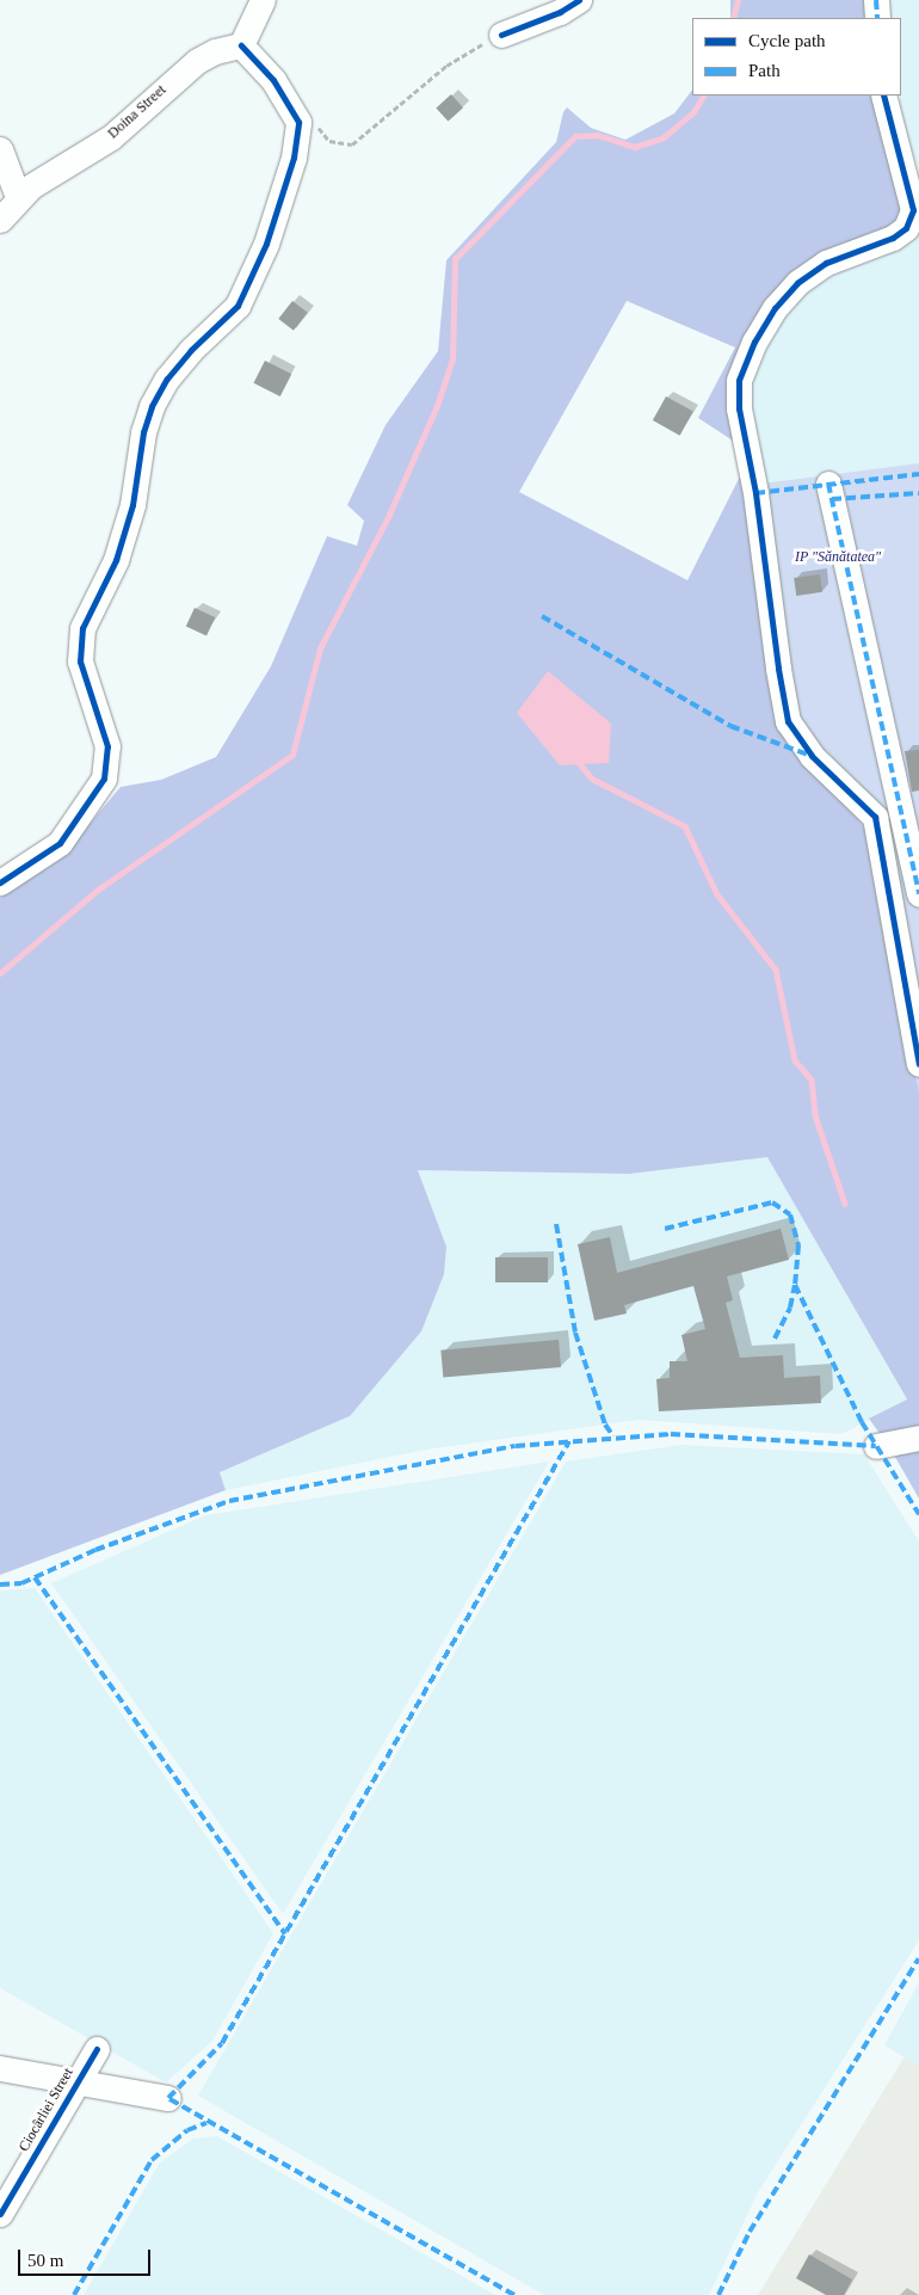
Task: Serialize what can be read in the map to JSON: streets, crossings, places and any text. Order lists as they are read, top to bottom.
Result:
{
  "streets": {
    "street": ["Doina Street", "Ciocârliei Street"]
  },
  "parks": ["IP \"Sănătatea\""],
  "legend": ["Cycle path", "Path"],
  "scale_bar": "50 m"
}
